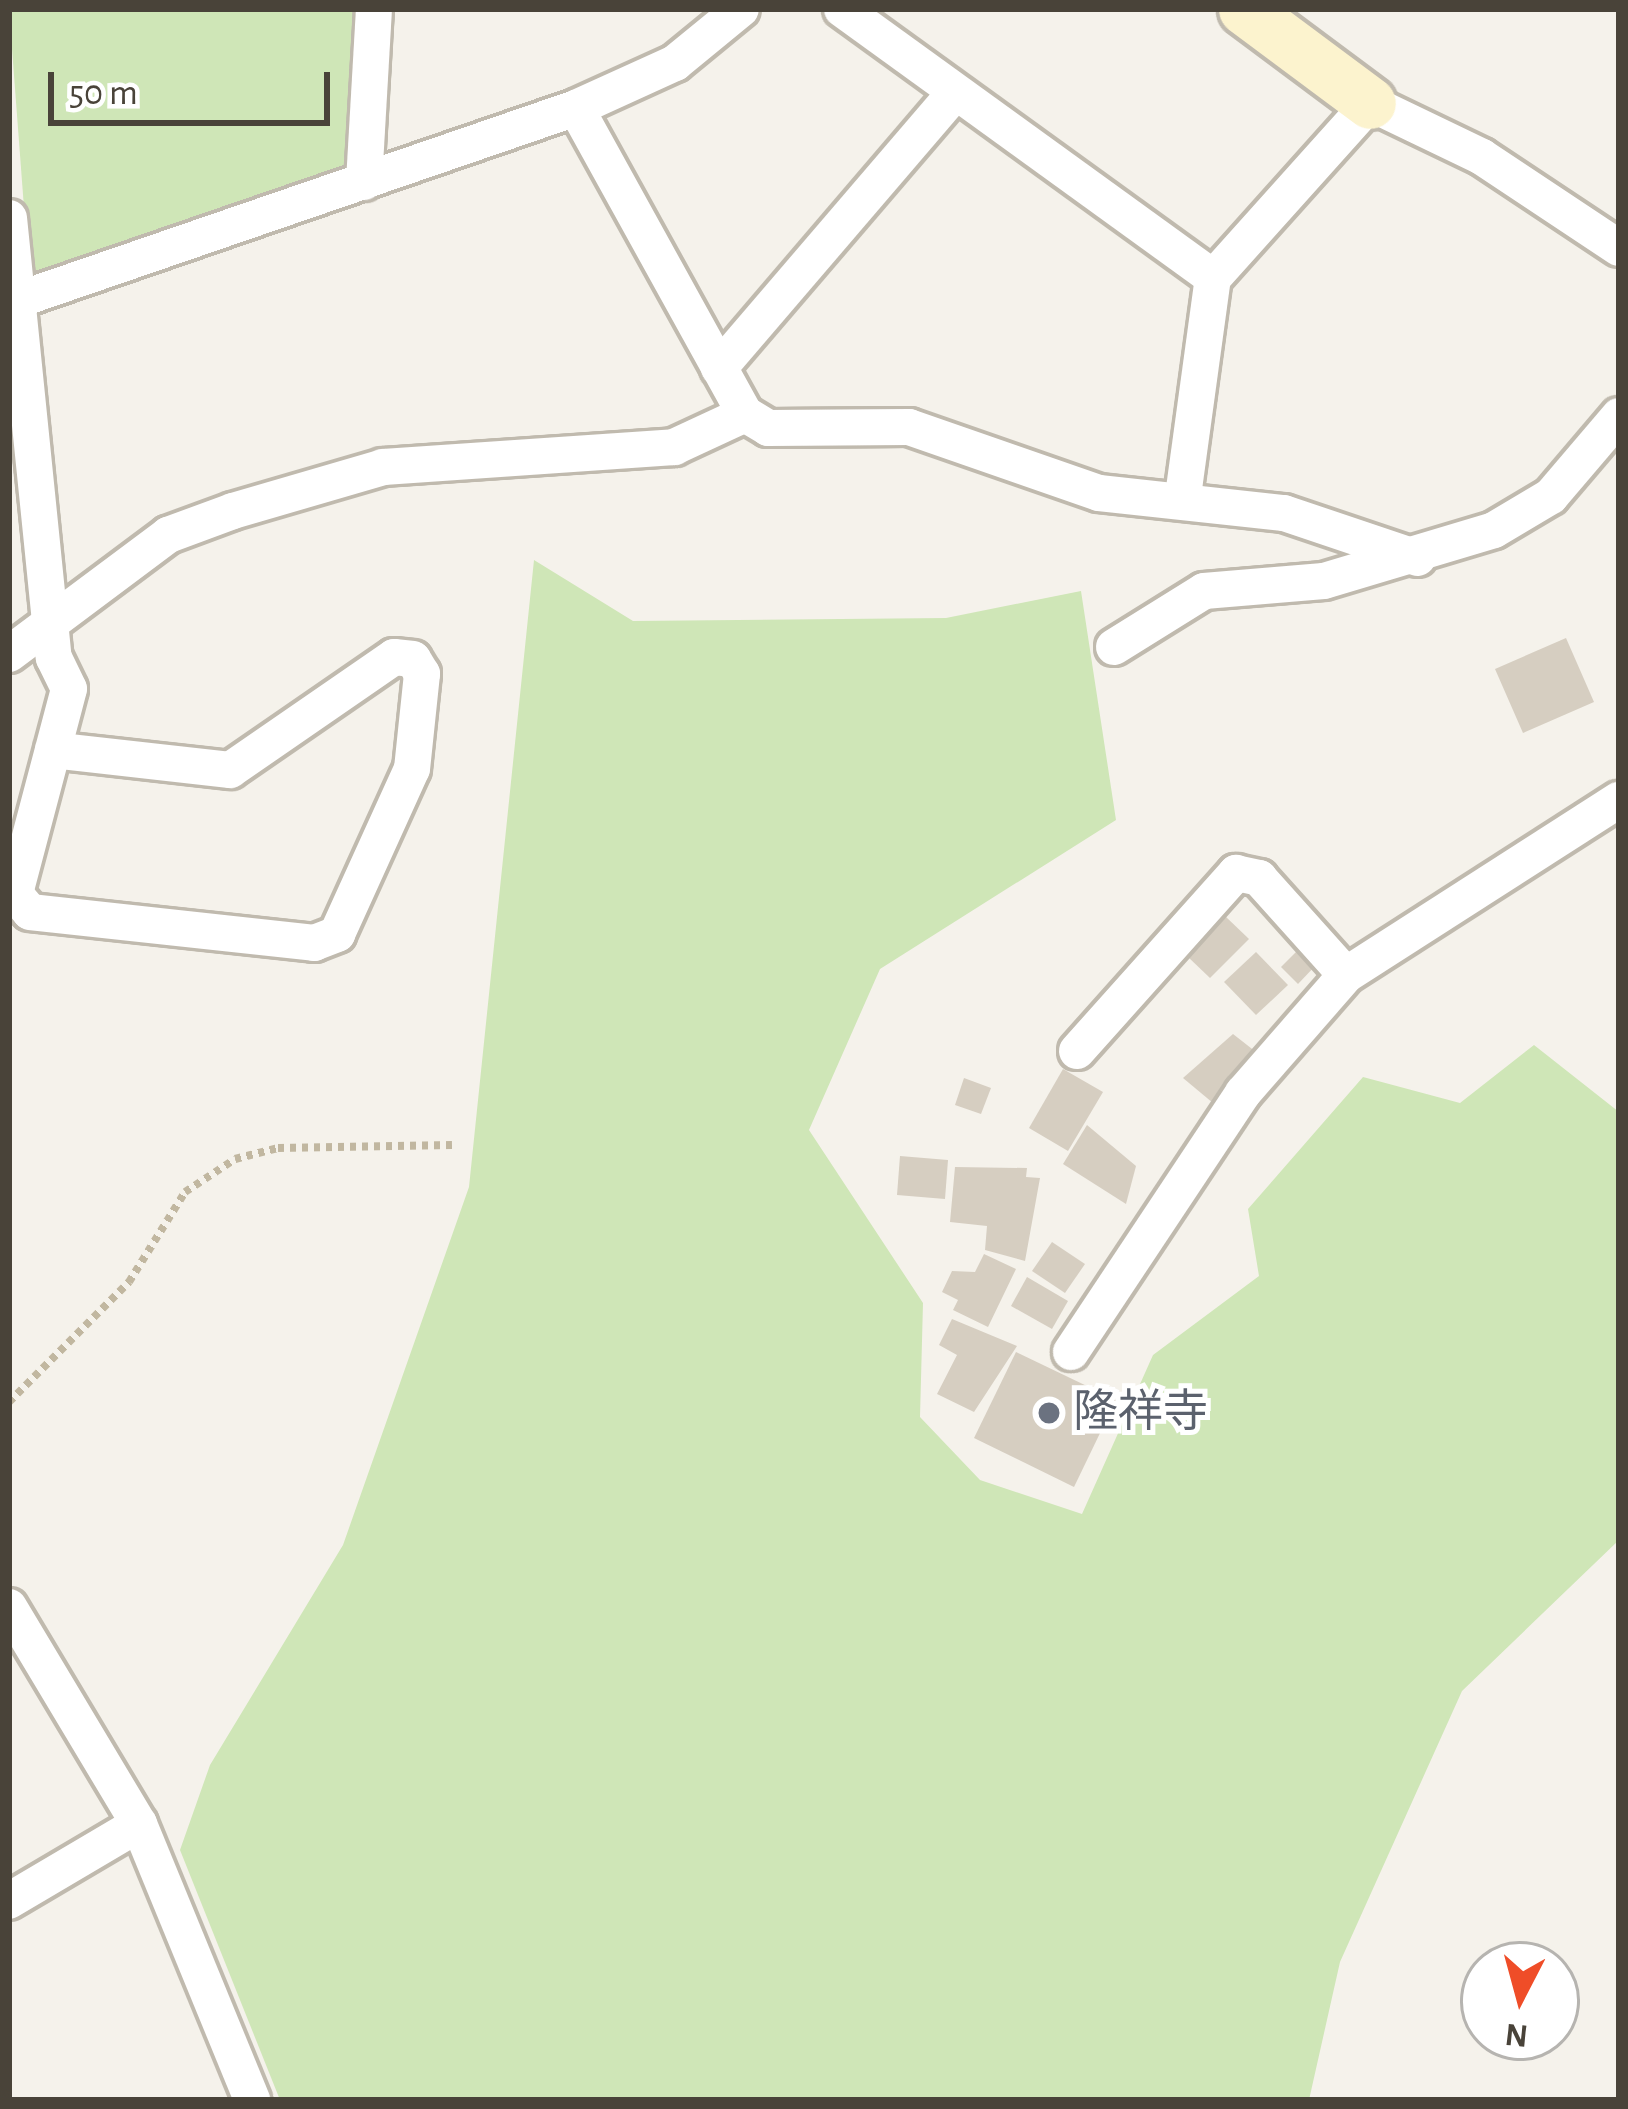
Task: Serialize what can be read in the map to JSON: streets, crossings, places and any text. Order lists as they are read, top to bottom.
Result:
{
  "places": ["隆祥寺"],
  "scale_bar": "50 m",
  "north": "bottom"
}
